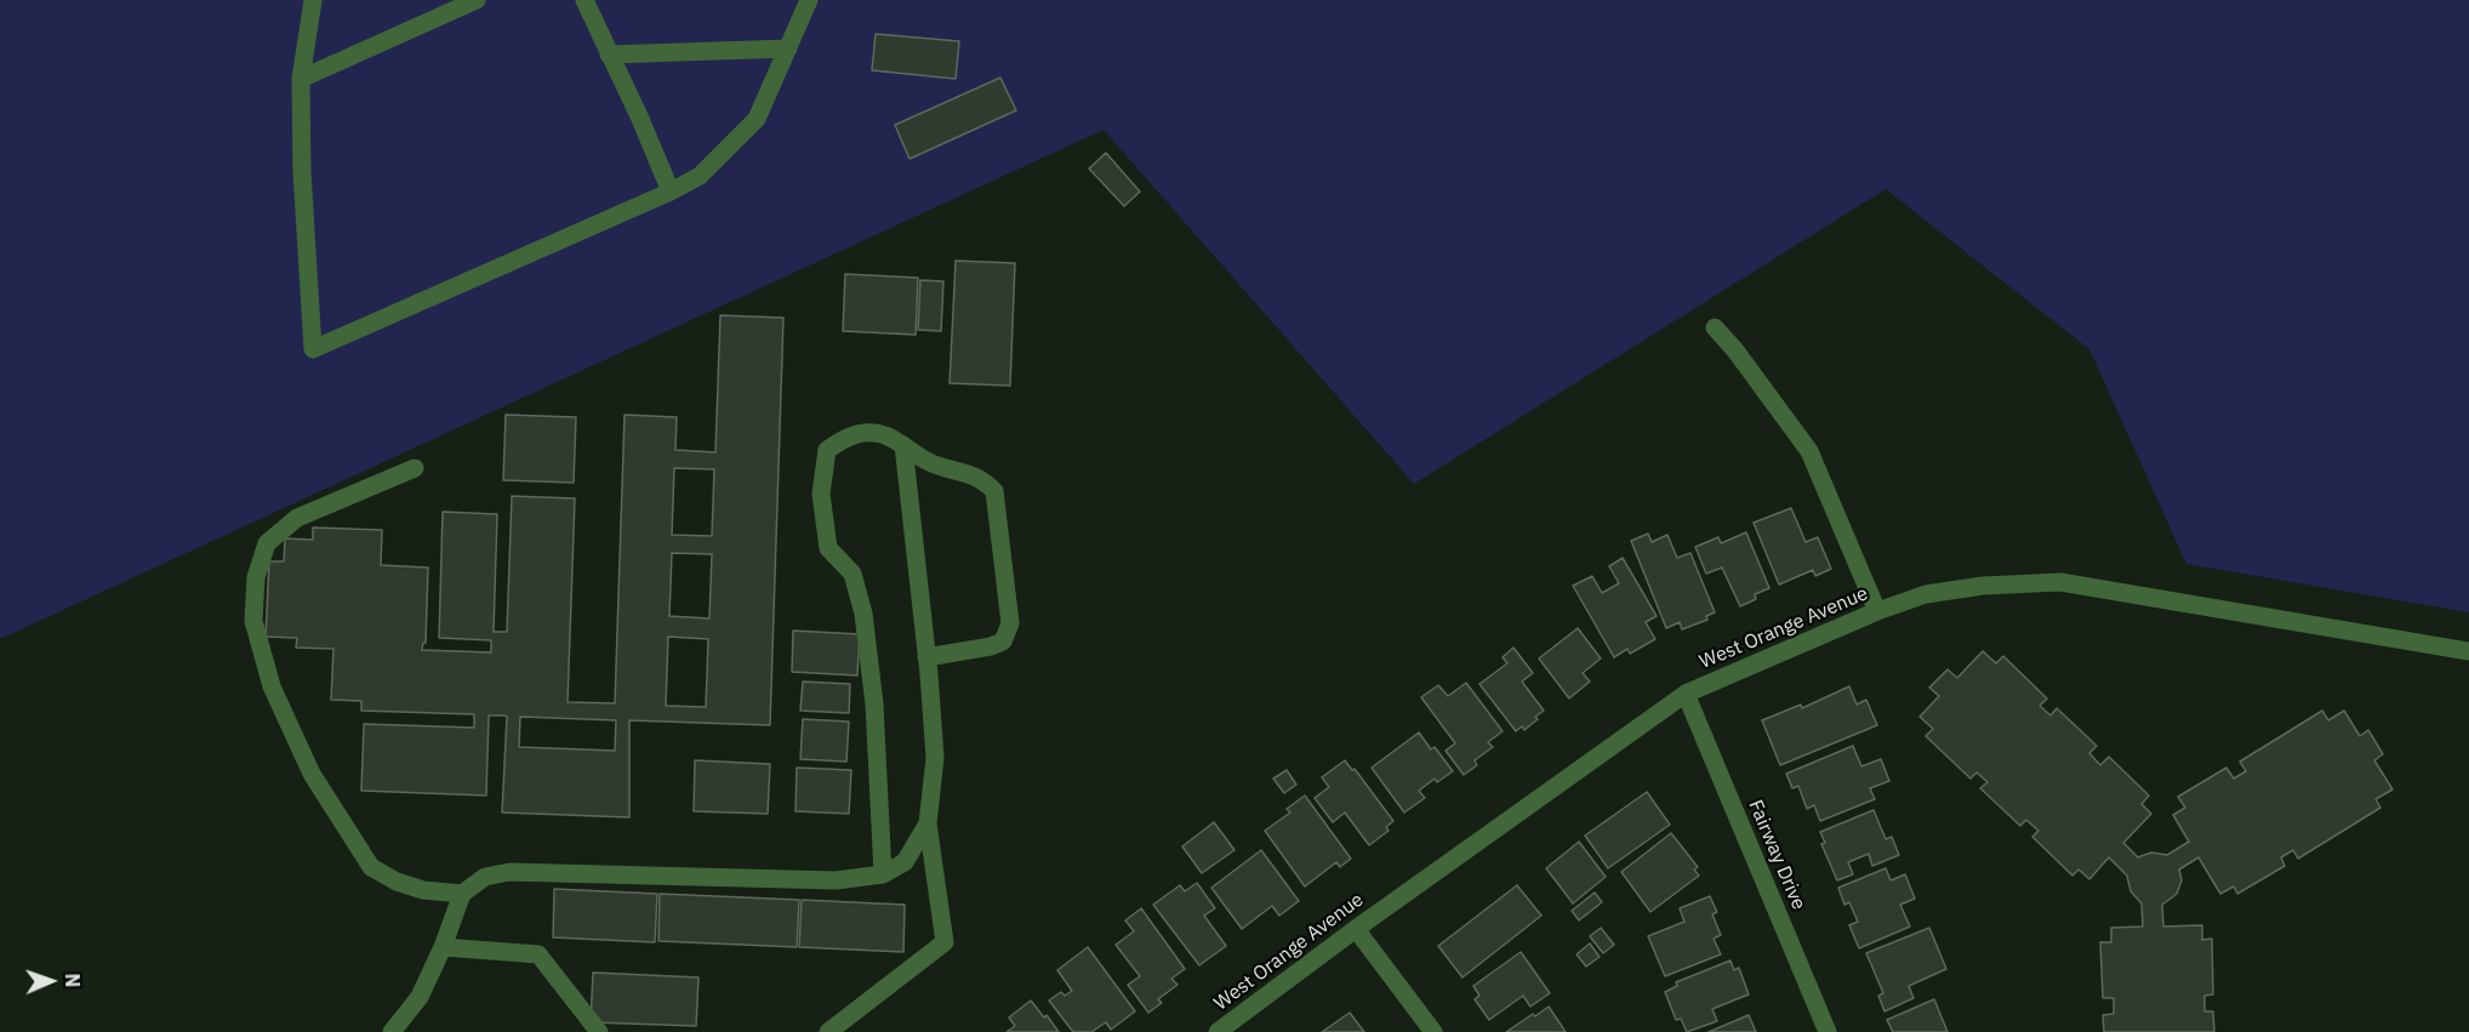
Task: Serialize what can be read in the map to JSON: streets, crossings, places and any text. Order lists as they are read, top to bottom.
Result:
{
  "streets": {
    "street": ["West Orange Avenue", "Fairway Drive"]
  },
  "crossings": [
    ["West Orange Avenue", "Fairway Drive"]
  ],
  "north": "right"
}
